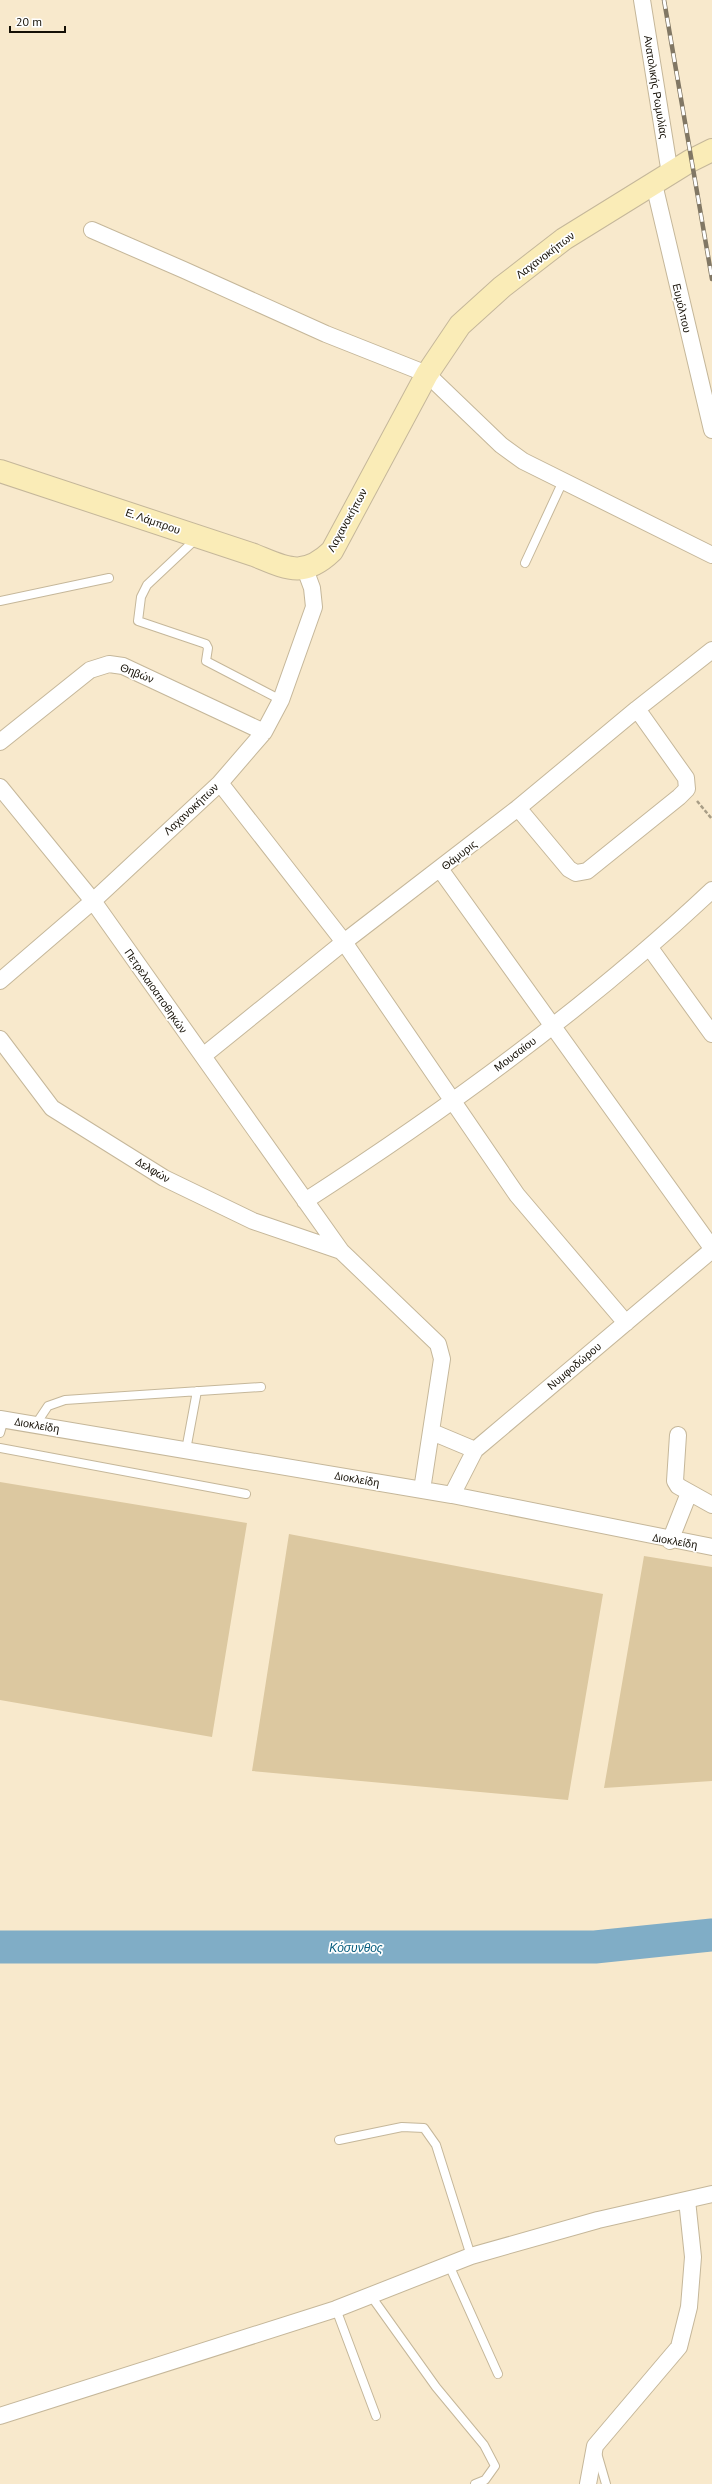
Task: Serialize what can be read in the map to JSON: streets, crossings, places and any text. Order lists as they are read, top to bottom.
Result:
{
  "streets": {
    "street": [
      "Ανατολικής Ρωμυλίας",
      "Λαχανοκήπων",
      "Ευμόλπου",
      "Ε. Λάμπρου",
      "Θηβών",
      "Θάμυρις",
      "Πετρελαιοαποθηκών",
      "Μουσαίου",
      "Δελφών",
      "Νυμφοδώρου",
      "Διοκλείδη"
    ]
  },
  "crossings": [
    ["Ανατολικής Ρωμυλίας", "Λαχανοκήπων"],
    ["Ανατολικής Ρωμυλίας", "Ευμόλπου"],
    ["Λαχανοκήπων", "Ευμόλπου"],
    ["Λαχανοκήπων", "Ε. Λάμπρου"],
    ["Λαχανοκήπων", "Θηβών"],
    ["Λαχανοκήπων", "Πετρελαιοαποθηκών"],
    ["Θάμυρις", "Πετρελαιοαποθηκών"],
    ["Πετρελαιοαποθηκών", "Μουσαίου"],
    ["Πετρελαιοαποθηκών", "Δελφών"],
    ["Νυμφοδώρου", "Διοκλείδη"]
  ],
  "water": ["Κόσυνθος"],
  "scale_bar": "20 m"
}
